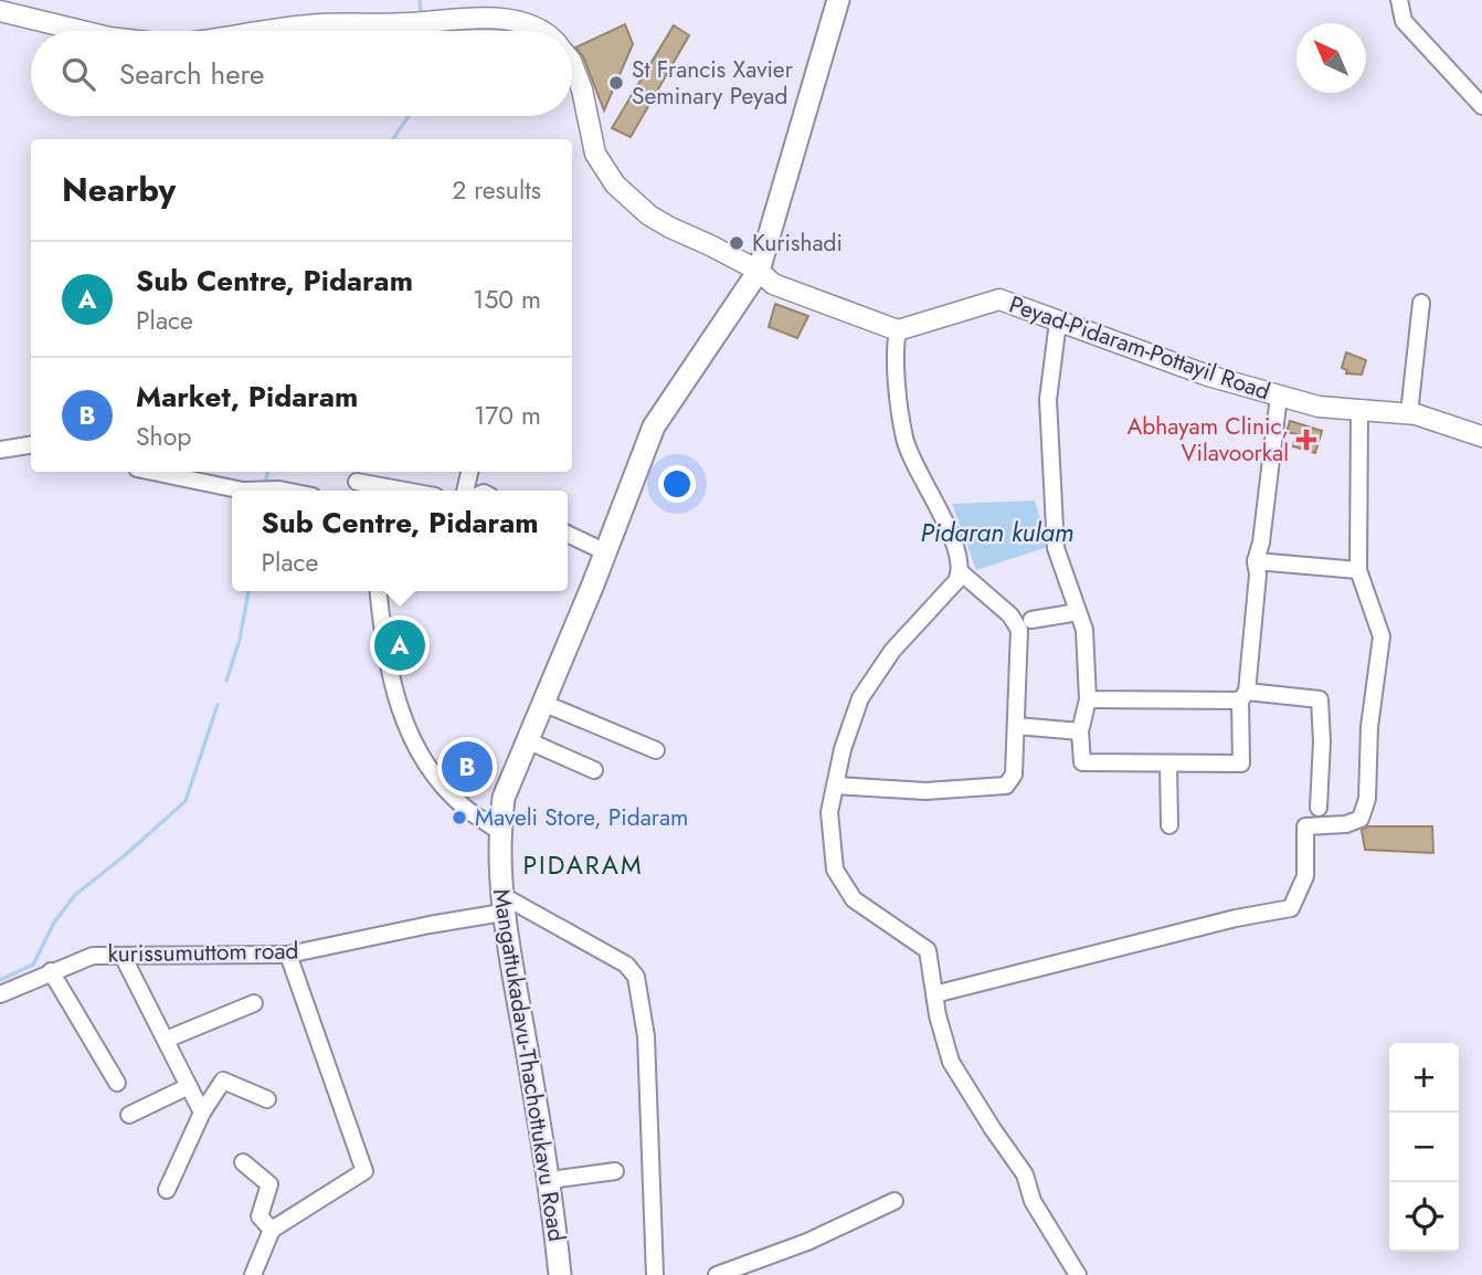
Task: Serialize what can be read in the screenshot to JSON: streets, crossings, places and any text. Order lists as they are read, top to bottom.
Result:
{
  "streets": {
    "main road": ["Mangattukadavu-Thachottukavu Road"],
    "street": ["Peyad-Pidaram-Pottayil Road", "kurissumuttom road"]
  },
  "crossings": [
    ["kurissumuttom road", "Mangattukadavu-Thachottukavu Road"]
  ],
  "districts": ["PIDARAM"],
  "water": ["Pidaran kulam"],
  "places": {
    "other": ["St Francis Xavier Seminary Peyad", "Kurishadi", "Maveli Store, Pidaram"],
    "health": ["Abhayam Clinic, Vilavoorkal"]
  },
  "north": "top left",
  "page": {
    "search": "Search here",
    "heading": ["Nearby", "2 results"],
    "list": [
      {
        "mark": "A",
        "name": "Sub Centre, Pidaram",
        "note": "Place",
        "value": "150 m"
      },
      {
        "mark": "B",
        "name": "Market, Pidaram",
        "note": "Shop",
        "value": "170 m"
      }
    ],
    "popup": ["Sub Centre, Pidaram", "Place"],
    "pins": ["A", "B"],
    "map_buttons": ["+", "−"]
  }
}
